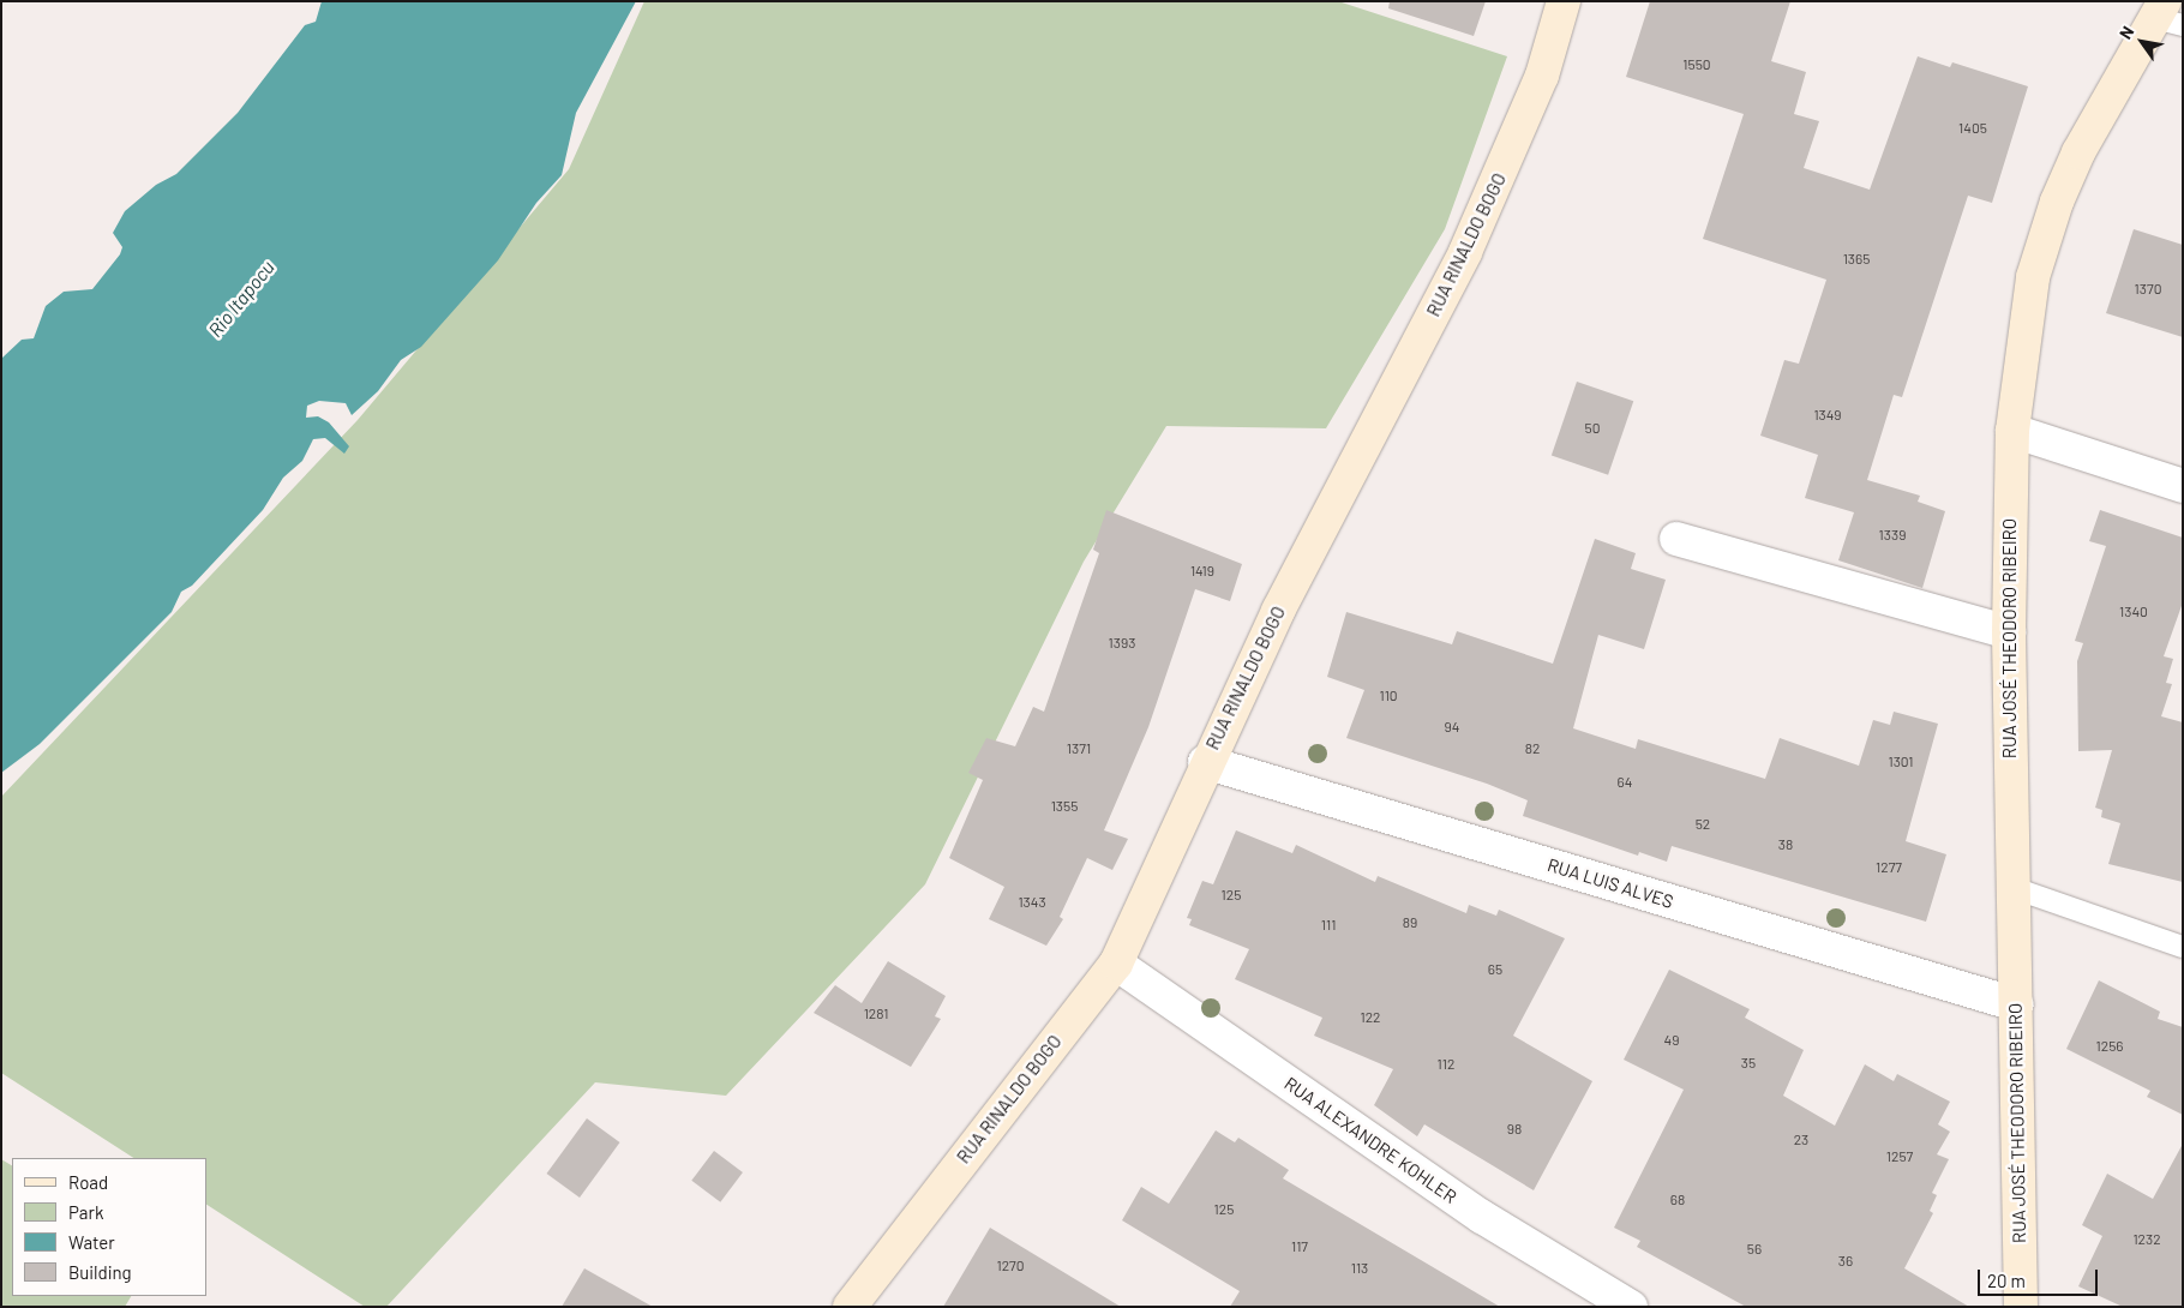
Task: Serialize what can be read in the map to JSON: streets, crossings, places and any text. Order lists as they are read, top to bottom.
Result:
{
  "streets": {
    "main road": ["RUA RINALDO BOGO", "RUA JOSÉ THEODORO RIBEIRO"],
    "street": ["RUA LUIS ALVES", "RUA ALEXANDRE KOHLER"]
  },
  "crossings": [
    ["RUA RINALDO BOGO", "RUA LUIS ALVES"],
    ["RUA RINALDO BOGO", "RUA ALEXANDRE KOHLER"],
    ["RUA JOSÉ THEODORO RIBEIRO", "RUA LUIS ALVES"]
  ],
  "water": ["Rio Itapocu"],
  "house_numbers": [
    "1550",
    "1405",
    "1365",
    "1370",
    "1349",
    "50",
    "1339",
    "1419",
    "1340",
    "1393",
    "110",
    "94",
    "1371",
    "82",
    "1301",
    "64",
    "1355",
    "52",
    "38",
    "1277",
    "125",
    "1343",
    "89",
    "111",
    "65",
    "1281",
    "122",
    "49",
    "1256",
    "35",
    "112",
    "98",
    "23",
    "1257",
    "68",
    "125",
    "1232",
    "117",
    "56",
    "36",
    "1270",
    "113"
  ],
  "legend": [
    "Road",
    "Park",
    "Water",
    "Building"
  ],
  "scale_bar": "20 m",
  "north": "top left"
}
